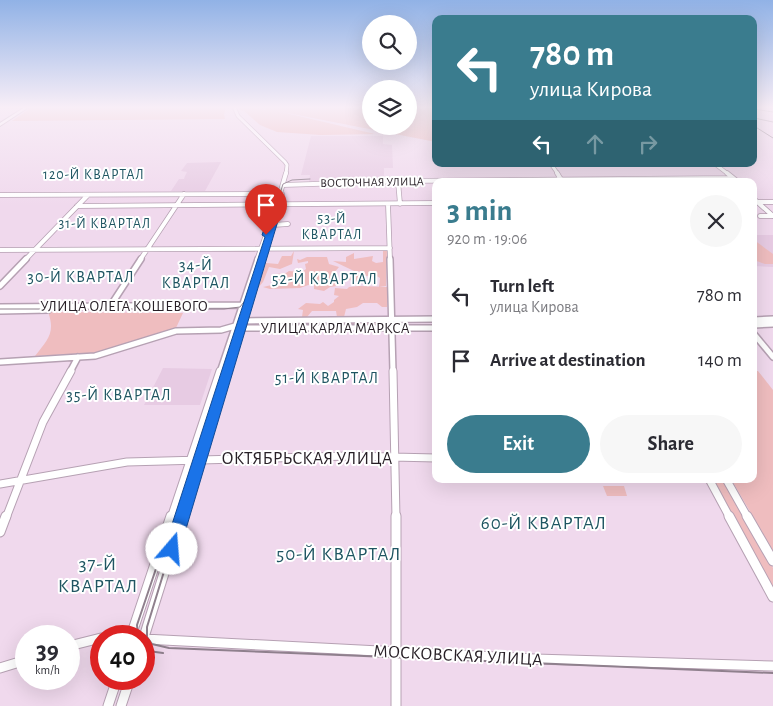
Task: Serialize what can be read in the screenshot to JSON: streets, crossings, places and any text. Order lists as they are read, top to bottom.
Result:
{
  "streets": {
    "street": [
      "ВОСТОЧНАЯ УЛИЦА",
      "УЛИЦА ОЛЕГА КОШЕВОГО",
      "УЛИЦА КАРЛА МАРКСА",
      "ОКТЯБРЬСКАЯ УЛИЦА",
      "МОСКОВСКАЯ УЛИЦА"
    ]
  },
  "districts": [
    "120-Й КВАРТАЛ",
    "53-Й КВАРТАЛ",
    "31-Й КВАРТАЛ",
    "34-Й КВАРТАЛ",
    "30-Й КВАРТАЛ",
    "52-Й КВАРТАЛ",
    "51-Й КВАРТАЛ",
    "35-Й КВАРТАЛ",
    "60-Й КВАРТАЛ",
    "50-Й КВАРТАЛ",
    "37-Й КВАРТАЛ"
  ],
  "page": {
    "turn": ["780 m", "улица Кирова"],
    "heading": ["3 min", "920 m · 19:06"],
    "list": [
      {
        "name": "Turn left",
        "note": "улица Кирова",
        "value": "780 m"
      },
      {
        "name": "Arrive at destination",
        "value": "140 m"
      }
    ],
    "buttons": ["Exit", "Share"],
    "speed": "39 km/h",
    "limit": "40"
  }
}
